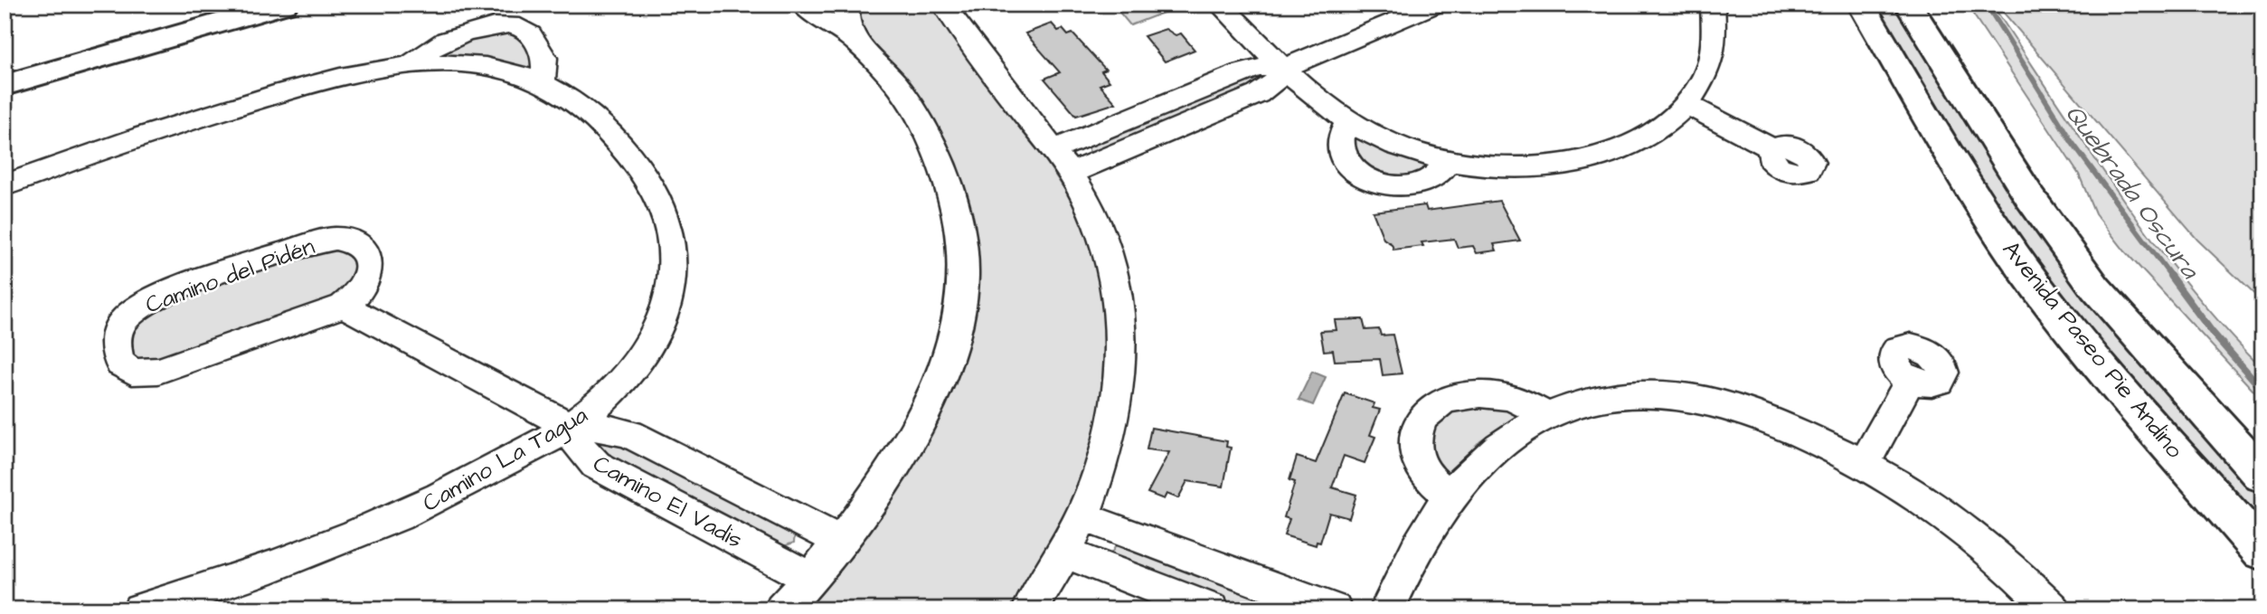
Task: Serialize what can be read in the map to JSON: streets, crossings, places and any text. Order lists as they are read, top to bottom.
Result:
{
  "streets": {
    "main road": ["Avenida Paseo Pie Andino"],
    "street": ["Camino del Pidén", "Camino La Tagua", "Camino El Vadis"]
  },
  "crossings": [
    ["Camino La Tagua", "Camino El Vadis"]
  ],
  "water": ["Quebrada Oscura"]
}
